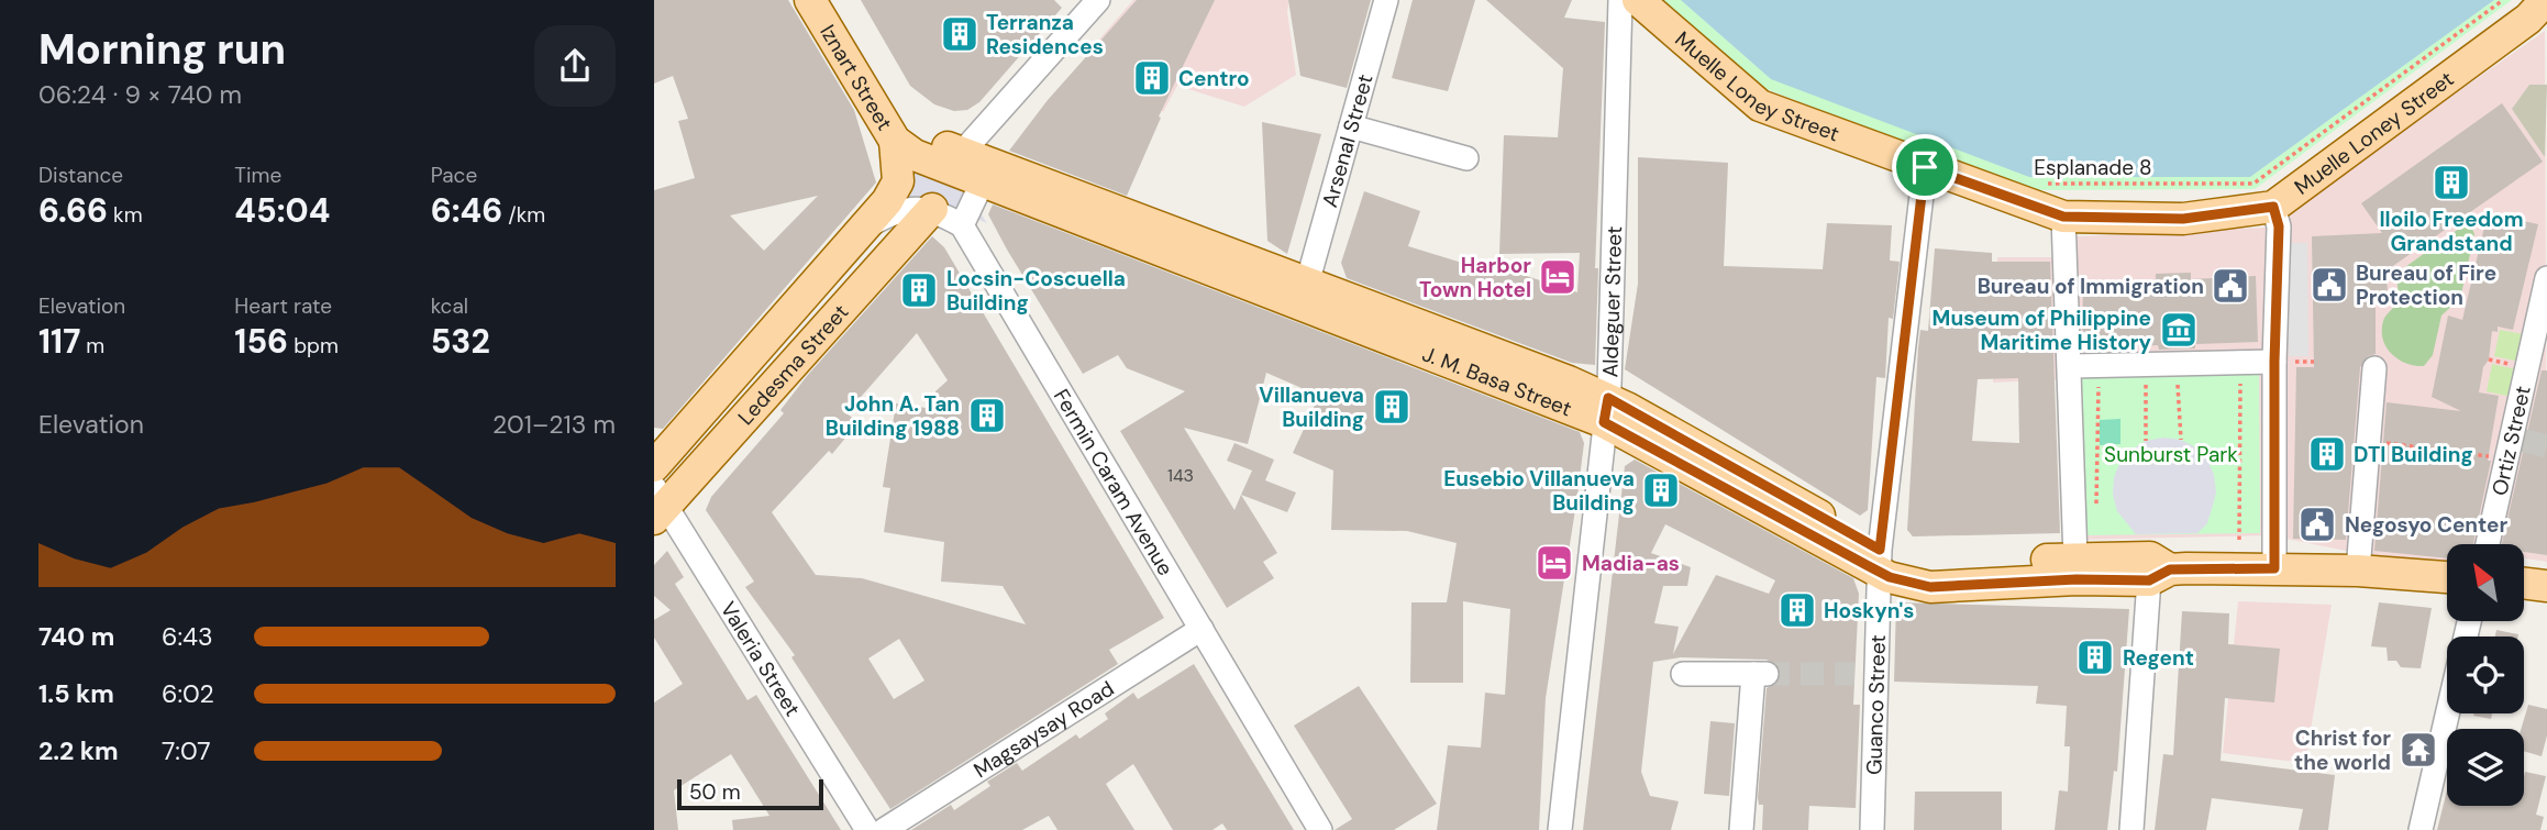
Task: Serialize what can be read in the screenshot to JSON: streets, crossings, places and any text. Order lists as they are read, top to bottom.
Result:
{
  "streets": {
    "main road": [
      "Iznart Street",
      "Muelle Loney Street",
      "Ledesma Street",
      "J. M. Basa Street"
    ],
    "street": [
      "Arsenal Street",
      "Aldeguer Street",
      "Ortiz Street",
      "Fermin Caram Avenue",
      "Valeria Street",
      "Guanco Street",
      "Magsaysay Road"
    ],
    "path": ["Esplanade 8"]
  },
  "crossings": [
    ["Iznart Street", "Ledesma Street"],
    ["Iznart Street", "J. M. Basa Street"],
    ["Muelle Loney Street", "Guanco Street"],
    ["Arsenal Street", "J. M. Basa Street"],
    ["Aldeguer Street", "J. M. Basa Street"],
    ["Ledesma Street", "Fermin Caram Avenue"],
    ["Ledesma Street", "Valeria Street"],
    ["J. M. Basa Street", "Guanco Street"],
    ["Fermin Caram Avenue", "Magsaysay Road"]
  ],
  "parks": ["Sunburst Park"],
  "places": {
    "building": [
      "Terranza Residences",
      "Centro",
      "Iloilo Freedom Grandstand",
      "Locsin-Coscuella Building",
      "Villanueva Building",
      "John A. Tan Building 1988",
      "DTI Building",
      "Eusebio Villanueva Building",
      "Hoskyn's",
      "Regent"
    ],
    "hotel": ["Harbor Town Hotel", "Madia-as"],
    "public building": ["Bureau of Fire Protection", "Bureau of Immigration", "Negosyo Center"],
    "museum": ["Museum of Philippine Maritime History"],
    "temple": ["Christ for the world"]
  },
  "house_numbers": ["143"],
  "scale_bar": "50 m",
  "north": "top left",
  "page": {
    "heading": ["Morning run", "06:24 · 9 × 740 m"],
    "stats": [
      ["Distance", "6.66 km"],
      ["Time", "45:04"],
      ["Pace", "6:46 /km"],
      ["Elevation", "117 m"],
      ["Heart rate", "156 bpm"],
      ["kcal", "532"]
    ],
    "chart": ["Elevation", "201–213 m"],
    "list": [
      {
        "name": "740 m",
        "note": "6:43"
      },
      {
        "name": "1.5 km",
        "note": "6:02"
      },
      {
        "name": "2.2 km",
        "note": "7:07"
      }
    ],
    "scale": "50 m"
  }
}
